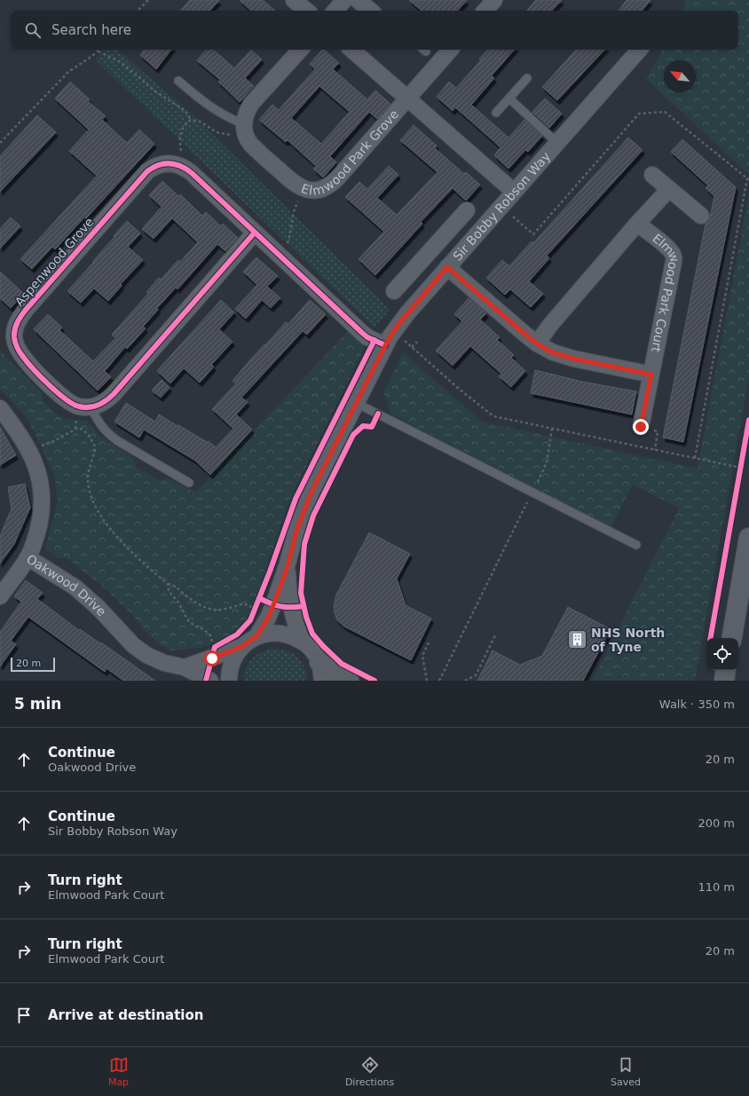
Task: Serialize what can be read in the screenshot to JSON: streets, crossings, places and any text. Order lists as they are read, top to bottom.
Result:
{
  "streets": {
    "street": [
      "Elmwood Park Grove",
      "Sir Bobby Robson Way",
      "Aspenwood Grove",
      "Elmwood Park Court",
      "Oakwood Drive"
    ]
  },
  "crossings": [
    ["Sir Bobby Robson Way", "Aspenwood Grove"],
    ["Sir Bobby Robson Way", "Elmwood Park Court"]
  ],
  "places": {
    "building": ["NHS North of Tyne"]
  },
  "scale_bar": "20 m",
  "north": "top left",
  "page": {
    "search": "Search here",
    "scale": "20 m",
    "heading": ["5 min", "Walk · 350 m"],
    "list": [
      ["Continue", "Oakwood Drive", "20 m"],
      ["Continue", "Sir Bobby Robson Way", "200 m"],
      ["Turn right", "Elmwood Park Court", "110 m"],
      ["Turn right", "Elmwood Park Court", "20 m"],
      "Arrive at destination"
    ],
    "nav": ["Map", "Directions", "Saved"]
  }
}
